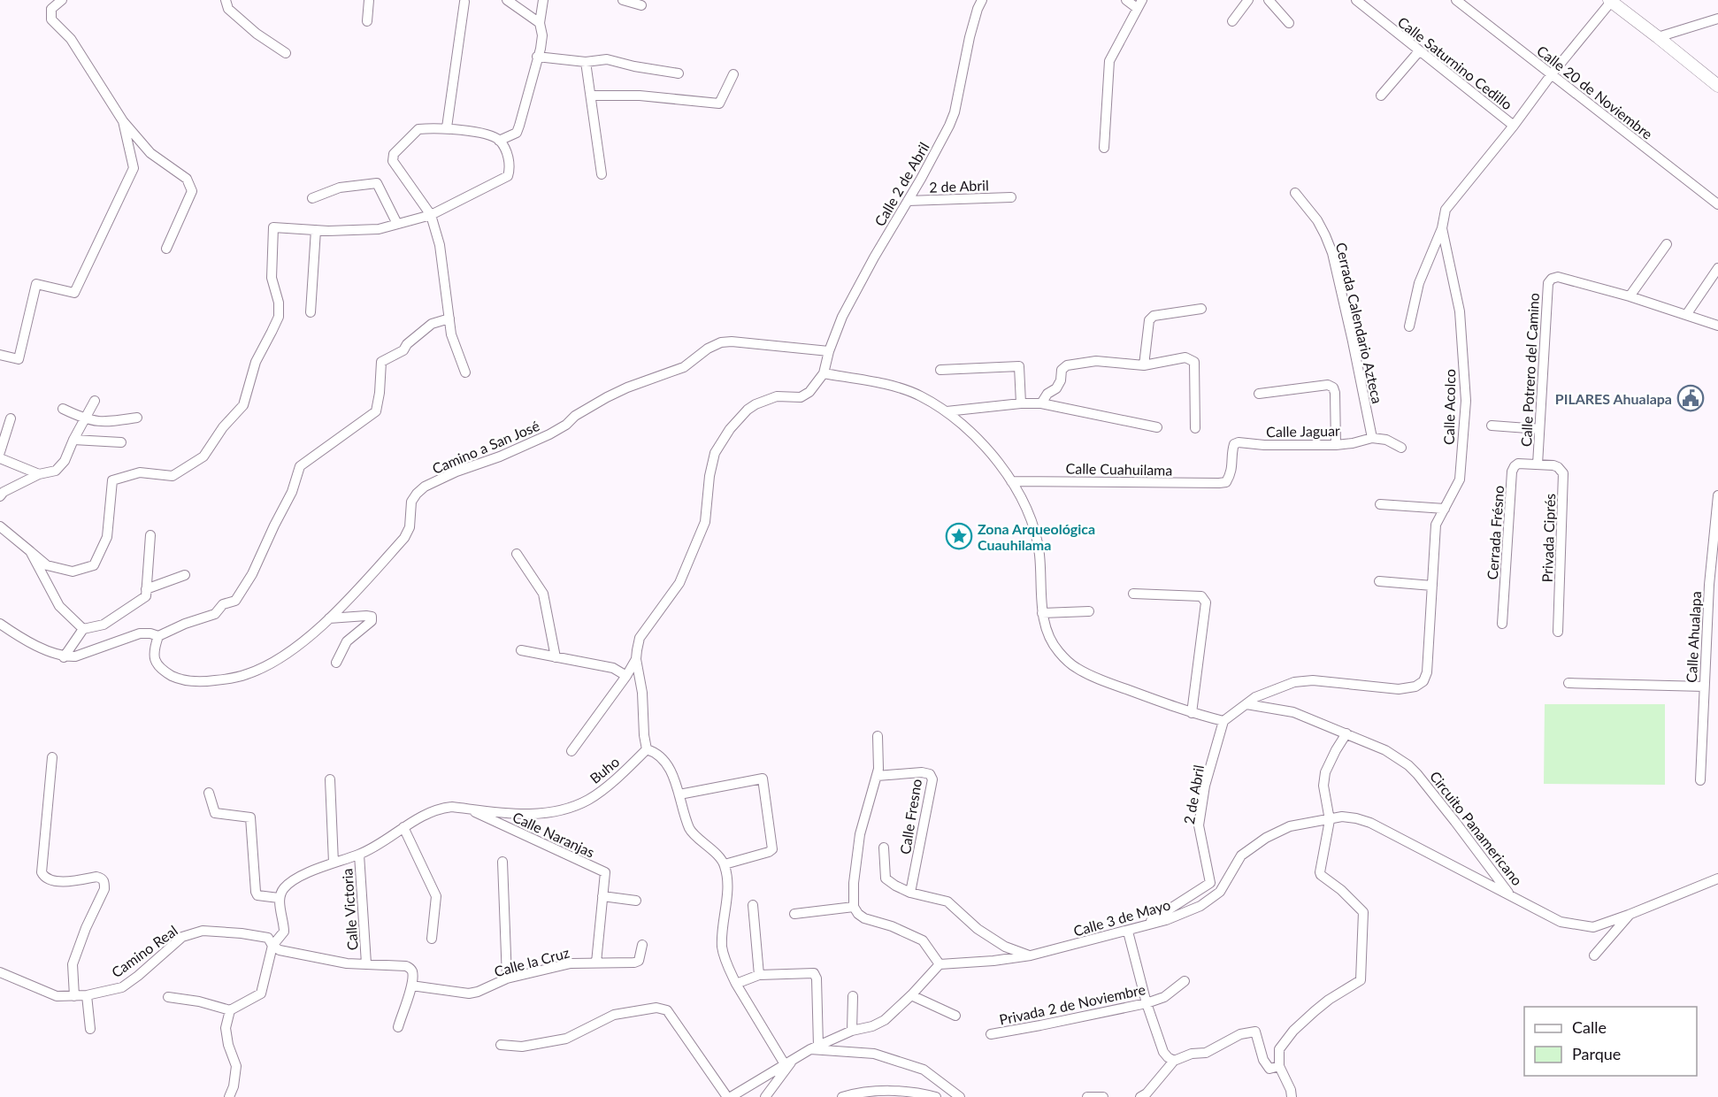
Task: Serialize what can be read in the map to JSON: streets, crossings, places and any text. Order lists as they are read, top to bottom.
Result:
{
  "streets": {
    "street": [
      "Calle Saturnino Cedillo",
      "Calle 20 de Noviembre",
      "Calle 2 de Abril",
      "2 de Abril",
      "Cerrada Calendario Azteca",
      "Calle Potrero del Camino",
      "Calle Acolco",
      "Calle Jaguar",
      "Camino a San José",
      "Calle Cuahuilama",
      "Cerrada Frésno",
      "Privada Ciprés",
      "Calle Ahualapa",
      "Buho",
      "Calle Fresno",
      "Circuito Panamericano",
      "Calle Naranjas",
      "Calle Victoria",
      "Calle 3 de Mayo",
      "Camino Real",
      "Calle la Cruz",
      "Privada 2 de Noviembre"
    ]
  },
  "crossings": [
    ["Calle 2 de Abril", "2 de Abril"],
    ["Calle 2 de Abril", "Camino a San José"],
    ["2 de Abril", "Calle 3 de Mayo"],
    ["Cerrada Calendario Azteca", "Calle Jaguar"],
    ["Calle Potrero del Camino", "Cerrada Frésno"],
    ["Calle Potrero del Camino", "Privada Ciprés"],
    ["Calle Acolco", "Circuito Panamericano"],
    ["Calle Jaguar", "Calle Cuahuilama"],
    ["Cerrada Frésno", "Privada Ciprés"],
    ["Buho", "Calle Naranjas"],
    ["Buho", "Calle Victoria"],
    ["Circuito Panamericano", "Calle 3 de Mayo"],
    ["Calle Naranjas", "Calle la Cruz"]
  ],
  "places": {
    "public building": ["PILARES Ahualapa"],
    "place": ["Zona Arqueológica Cuauhilama"]
  },
  "legend": ["Calle", "Parque"]
}
